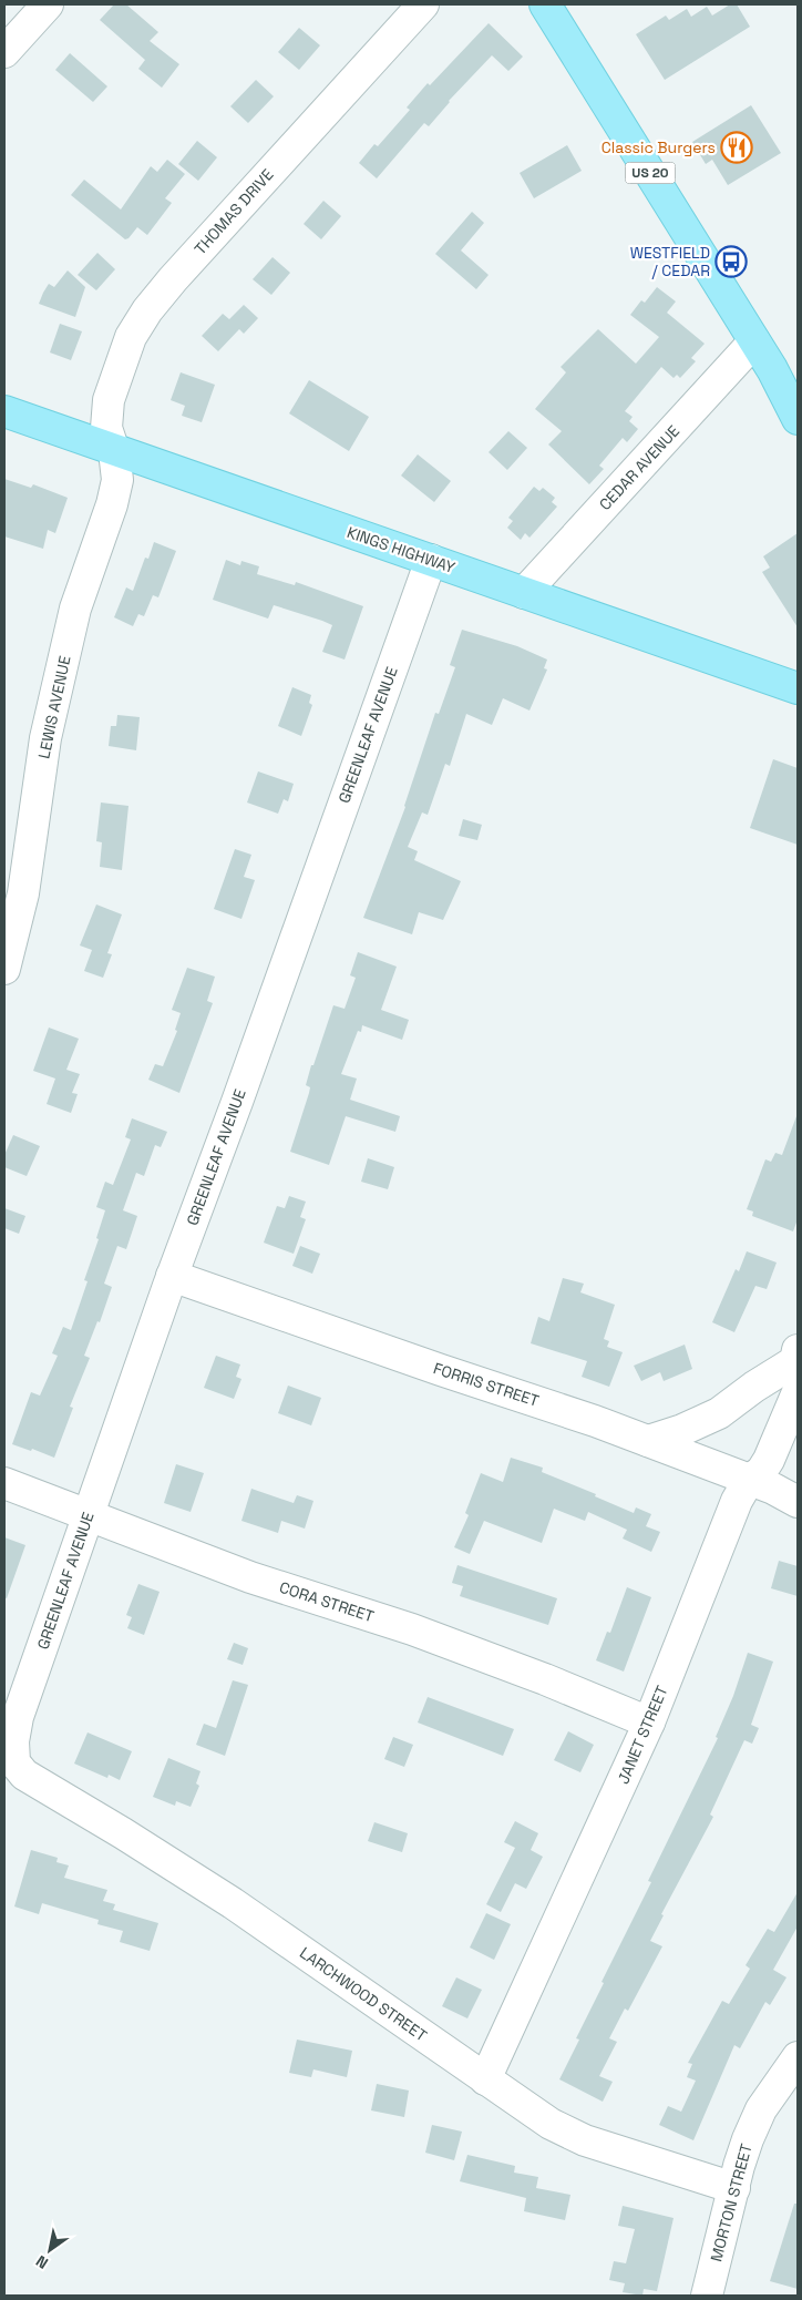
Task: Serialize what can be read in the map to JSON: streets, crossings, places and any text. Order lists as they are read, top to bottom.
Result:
{
  "streets": {
    "main road": ["US 20", "KINGS HIGHWAY"],
    "street": [
      "THOMAS DRIVE",
      "CEDAR AVENUE",
      "LEWIS AVENUE",
      "GREENLEAF AVENUE",
      "FORRIS STREET",
      "CORA STREET",
      "JANET STREET",
      "LARCHWOOD STREET",
      "MORTON STREET"
    ]
  },
  "crossings": [
    ["US 20", "CEDAR AVENUE"],
    ["THOMAS DRIVE", "KINGS HIGHWAY"],
    ["THOMAS DRIVE", "LEWIS AVENUE"],
    ["CEDAR AVENUE", "KINGS HIGHWAY"],
    ["KINGS HIGHWAY", "LEWIS AVENUE"],
    ["KINGS HIGHWAY", "GREENLEAF AVENUE"],
    ["GREENLEAF AVENUE", "FORRIS STREET"],
    ["GREENLEAF AVENUE", "CORA STREET"],
    ["GREENLEAF AVENUE", "LARCHWOOD STREET"],
    ["FORRIS STREET", "JANET STREET"],
    ["CORA STREET", "JANET STREET"],
    ["JANET STREET", "LARCHWOOD STREET"],
    ["LARCHWOOD STREET", "MORTON STREET"]
  ],
  "places": {
    "restaurant": ["Classic Burgers"],
    "bus stop": ["WESTFIELD / CEDAR"]
  },
  "north": "bottom left"
}
